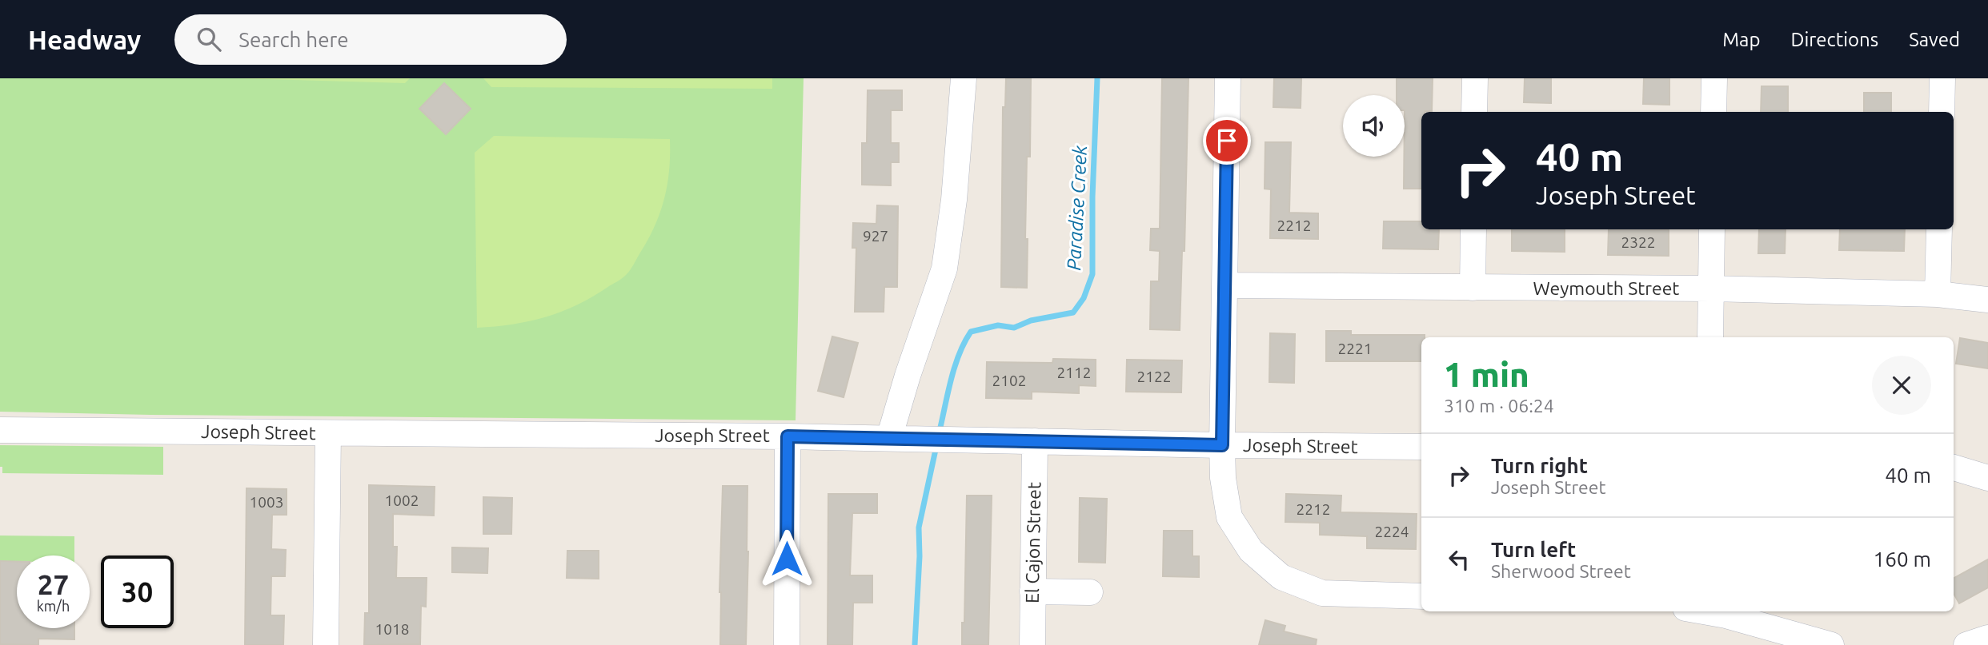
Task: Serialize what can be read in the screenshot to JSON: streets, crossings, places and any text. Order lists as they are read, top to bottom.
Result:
{
  "streets": {
    "street": ["Weymouth Street", "Joseph Street", "El Cajon Street"]
  },
  "crossings": [
    ["Joseph Street", "El Cajon Street"]
  ],
  "water": ["Paradise Creek"],
  "house_numbers": [
    "2212",
    "927",
    "2322",
    "2221",
    "2112",
    "2122",
    "2102",
    "1002",
    "1003",
    "2212",
    "2224",
    "1018"
  ],
  "page": {
    "header": "Headway",
    "search": "Search here",
    "nav": ["Map", "Directions", "Saved"],
    "turn": ["40 m", "Joseph Street"],
    "heading": ["1 min", "310 m · 06:24"],
    "list": [
      {
        "name": "Turn right",
        "note": "Joseph Street",
        "value": "40 m"
      },
      {
        "name": "Turn left",
        "note": "Sherwood Street",
        "value": "160 m"
      }
    ],
    "speed": "27 km/h",
    "limit": "30"
  }
}
